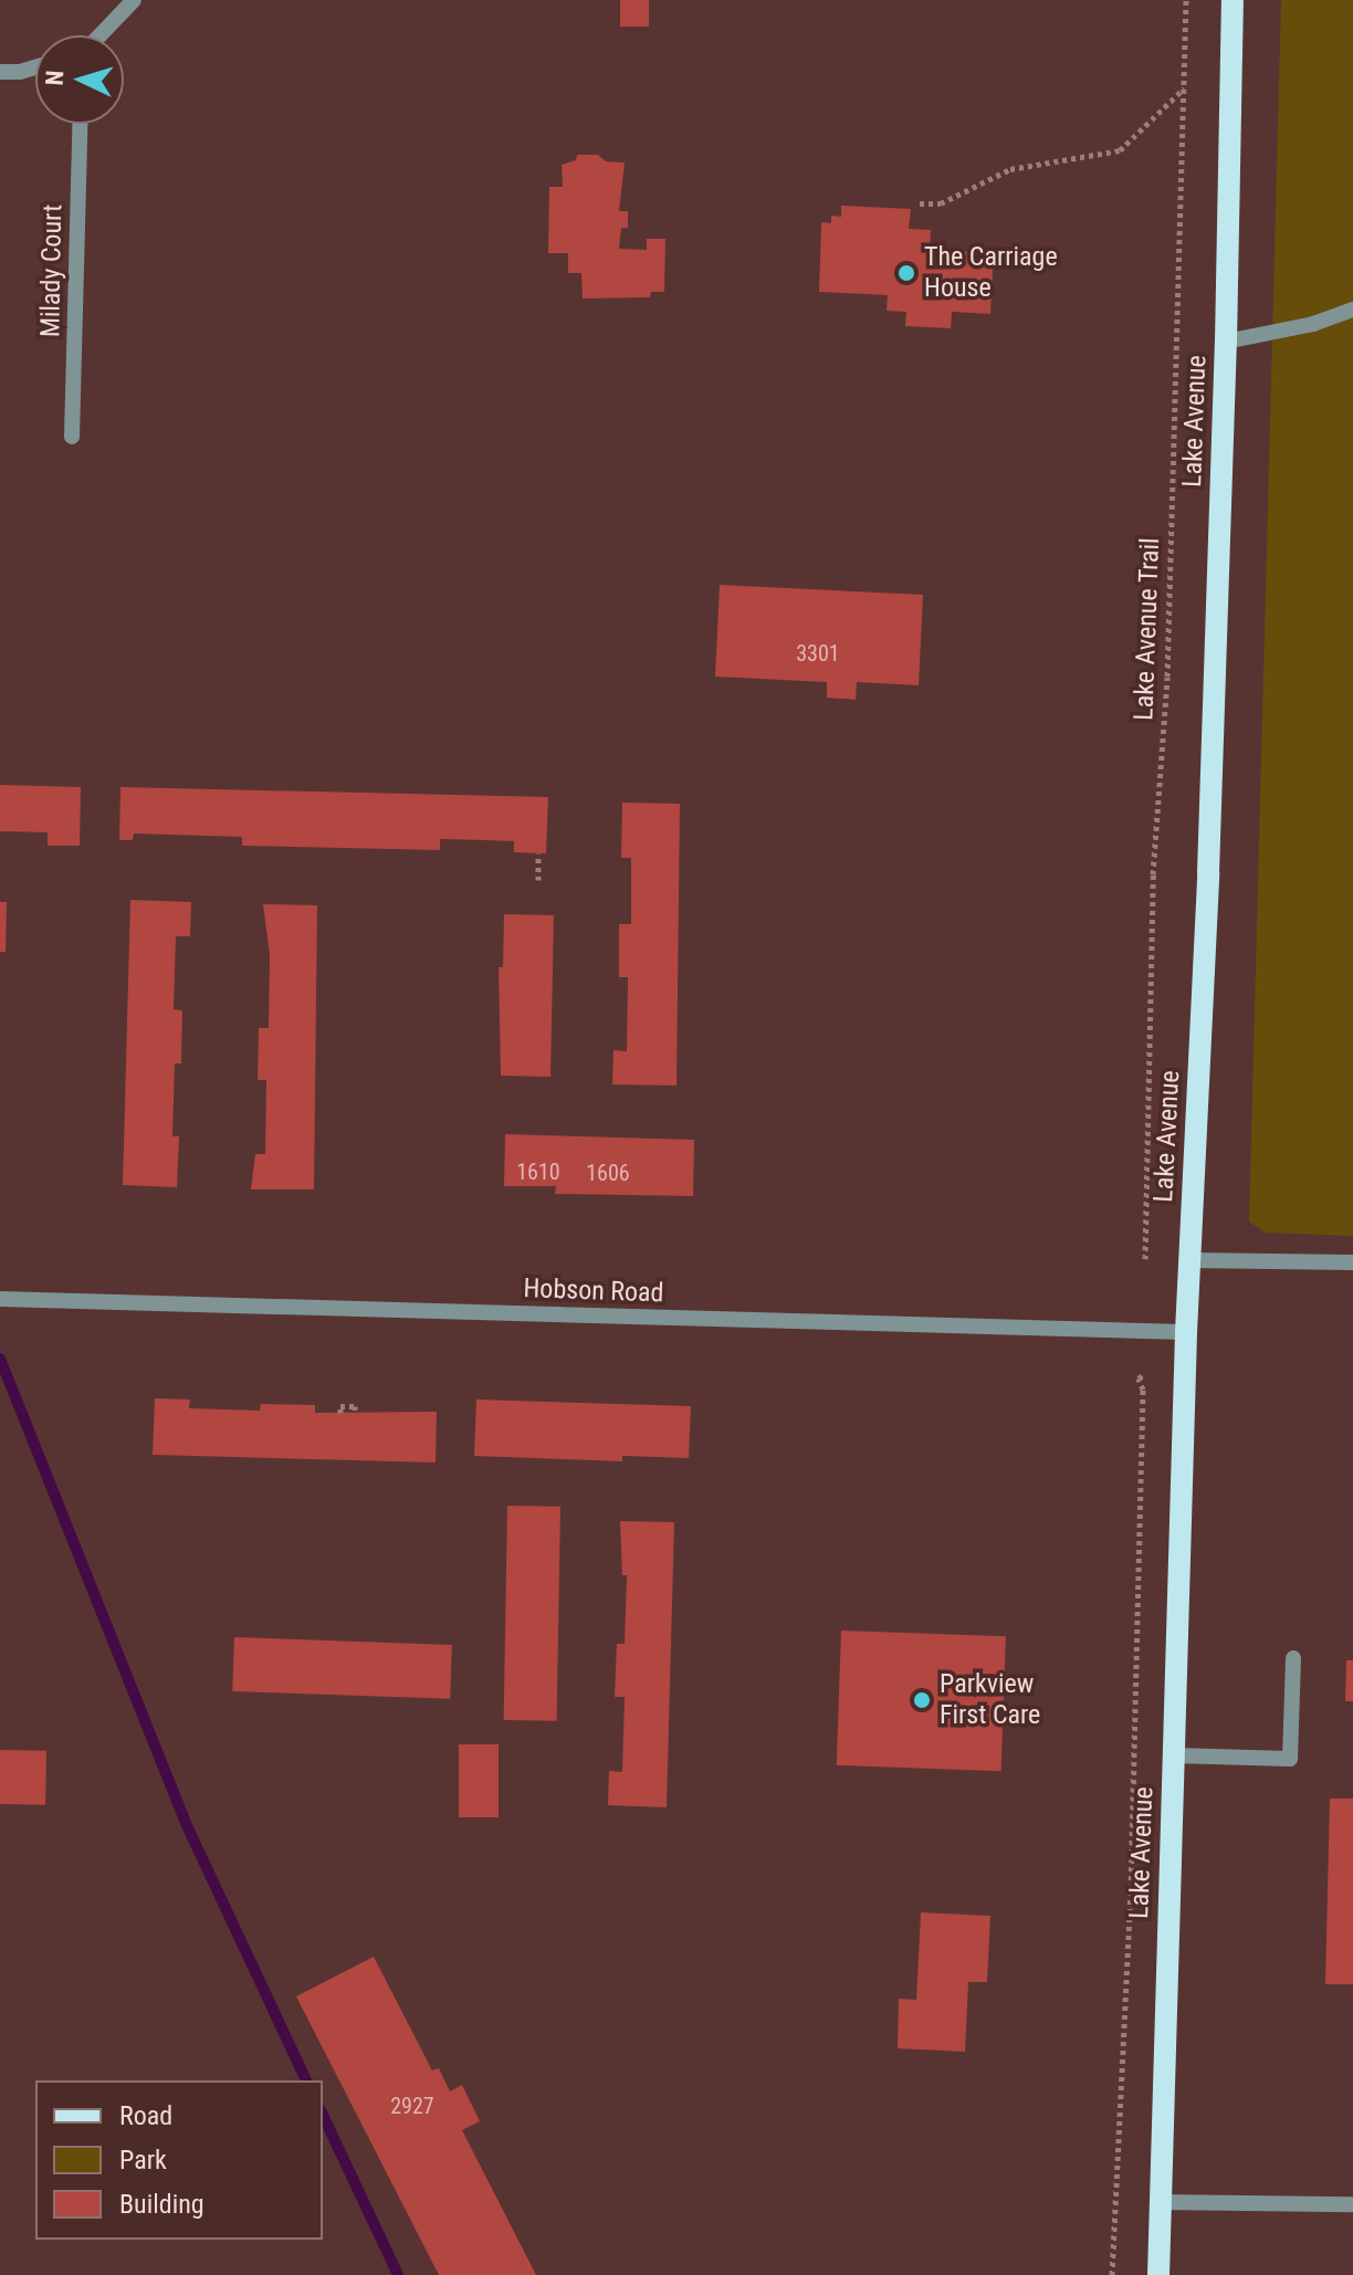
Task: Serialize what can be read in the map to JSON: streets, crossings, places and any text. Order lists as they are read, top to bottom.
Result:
{
  "streets": {
    "main road": ["Lake Avenue"],
    "street": ["Milady Court", "Hobson Road"],
    "path": ["Lake Avenue Trail"]
  },
  "crossings": [
    ["Lake Avenue", "Hobson Road"]
  ],
  "places": ["The Carriage House", "Parkview First Care"],
  "house_numbers": [
    "3301",
    "1610",
    "1606",
    "2927"
  ],
  "legend": ["Road", "Park", "Building"],
  "north": "left"
}
